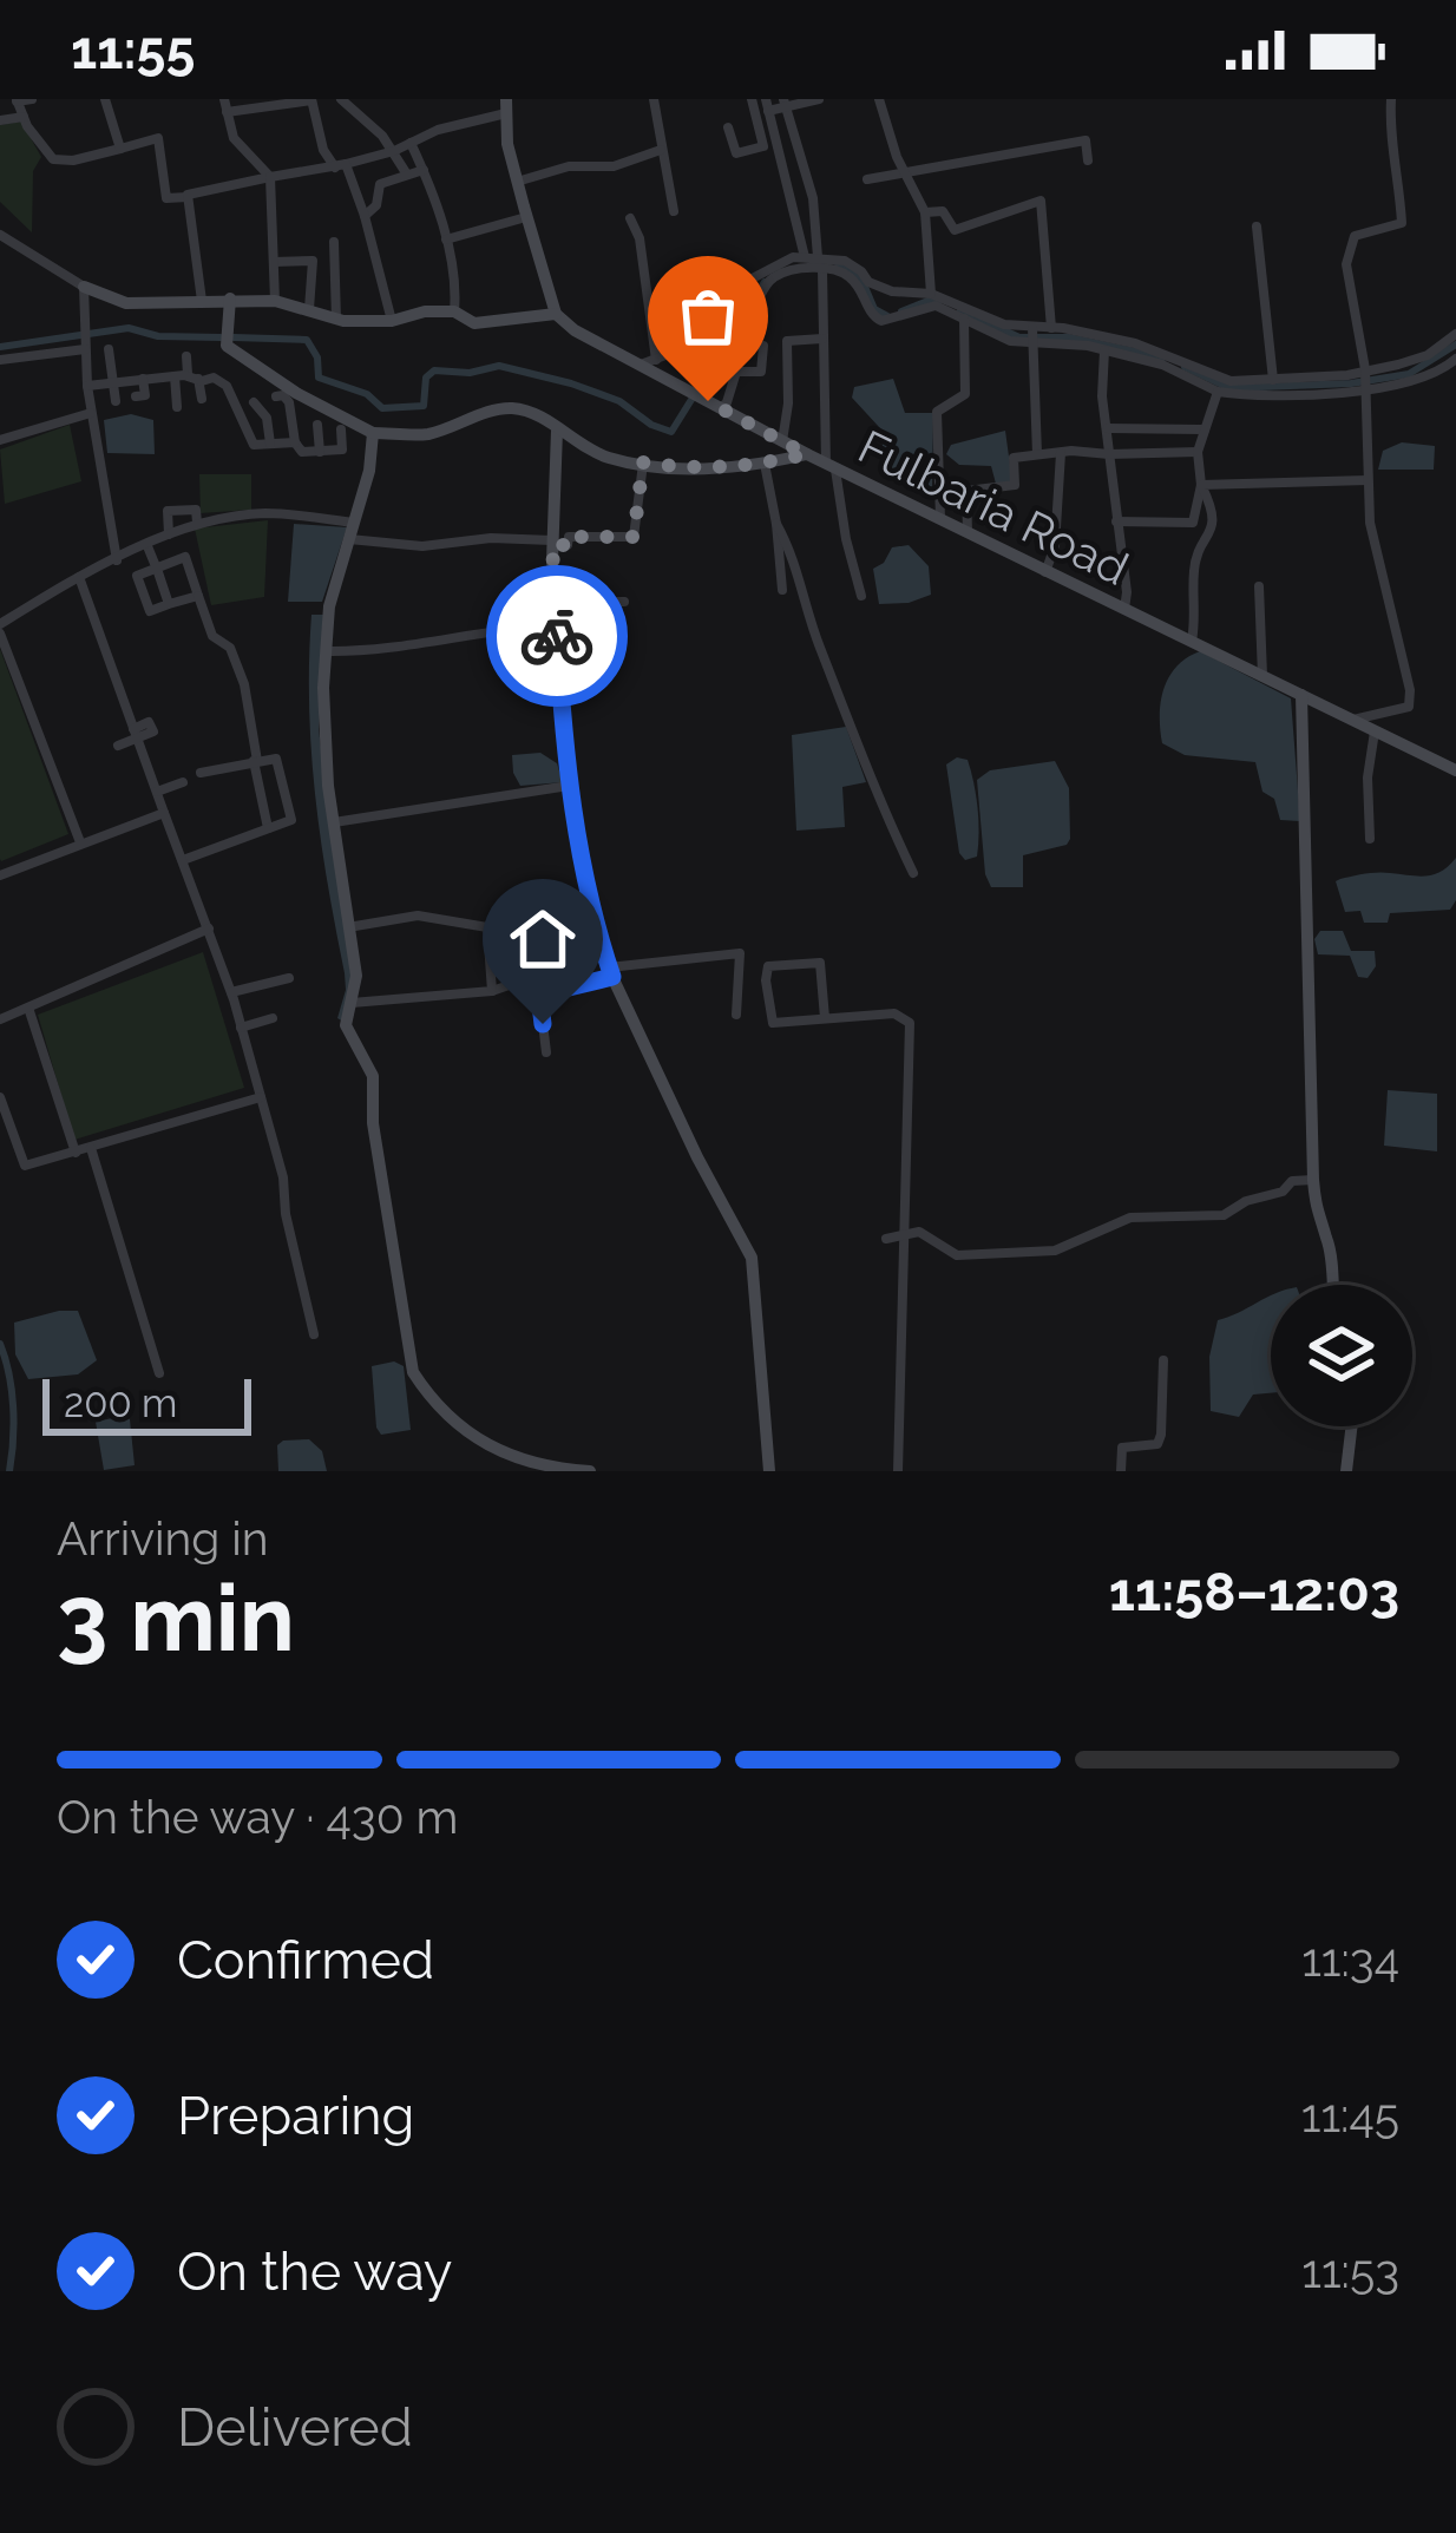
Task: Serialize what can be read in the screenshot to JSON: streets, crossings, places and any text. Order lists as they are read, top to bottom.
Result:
{
  "streets": {
    "street": ["Fulbaria Road"]
  },
  "scale_bar": "200 m",
  "page": {
    "status": "11:55",
    "scale": "200 m",
    "heading": ["3 min", "Arriving in", "11:58–12:03"],
    "bar": "On the way · 430 m",
    "list": [
      ["Confirmed", "11:34"],
      ["Preparing", "11:45"],
      ["On the way", "11:53"],
      "Delivered"
    ]
  }
}
